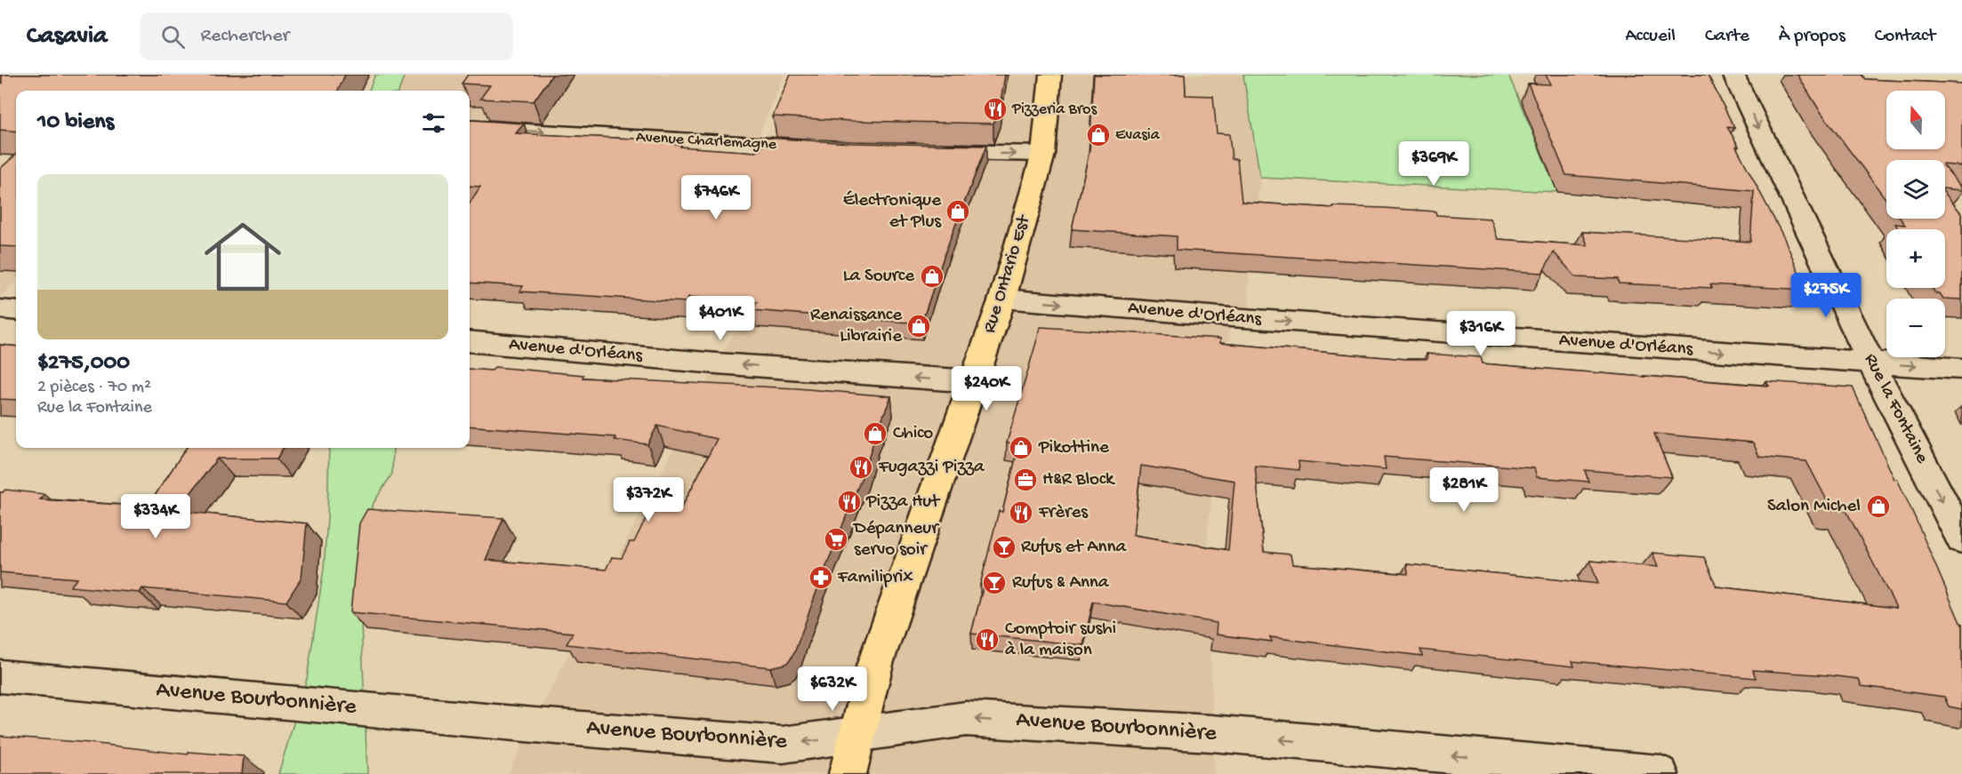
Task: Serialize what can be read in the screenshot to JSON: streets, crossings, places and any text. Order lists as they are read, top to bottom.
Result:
{
  "streets": {
    "main road": ["Rue Ontario Est"],
    "street": [
      "Avenue Charlemagne",
      "Avenue d'Orléans",
      "Rue la Fontaine",
      "Avenue Bourbonnière"
    ]
  },
  "crossings": [
    ["Rue Ontario Est", "Avenue d'Orléans"],
    ["Rue Ontario Est", "Avenue Bourbonnière"],
    ["Avenue d'Orléans", "Rue la Fontaine"]
  ],
  "one_way": ["Avenue Charlemagne", "Rue la Fontaine", "Avenue Bourbonnière"],
  "places": {
    "restaurant": [
      "Pizzeria Bros",
      "Fugazzi Pizza",
      "Pizza Hut",
      "Frères",
      "Comptoir sushi à la maison"
    ],
    "shop": [
      "Evasia",
      "Électronique et Plus",
      "La Source",
      "Renaissance Librairie",
      "Chico",
      "Pikottine",
      "Salon Michel"
    ],
    "office": ["H&R Block"],
    "supermarket": ["Dépanneur servo soir"],
    "bar": ["Rufus et Anna", "Rufus & Anna"],
    "pharmacy": ["Familiprix"]
  },
  "north": "top",
  "page": {
    "header": "Casavia",
    "search": "Rechercher",
    "nav": [
      "Accueil",
      "Carte",
      "À propos",
      "Contact"
    ],
    "map_buttons": ["+", "−"],
    "heading": "10 biens",
    "price": [
      "$369K",
      "$746K",
      "$275K",
      "$401K",
      "$316K",
      "$240K",
      "$281K",
      "$372K",
      "$334K",
      "$632K"
    ],
    "list": [
      {
        "name": "$275,000",
        "note": "2 pièces · 70 m² · Rue la Fontaine"
      }
    ]
  }
}
